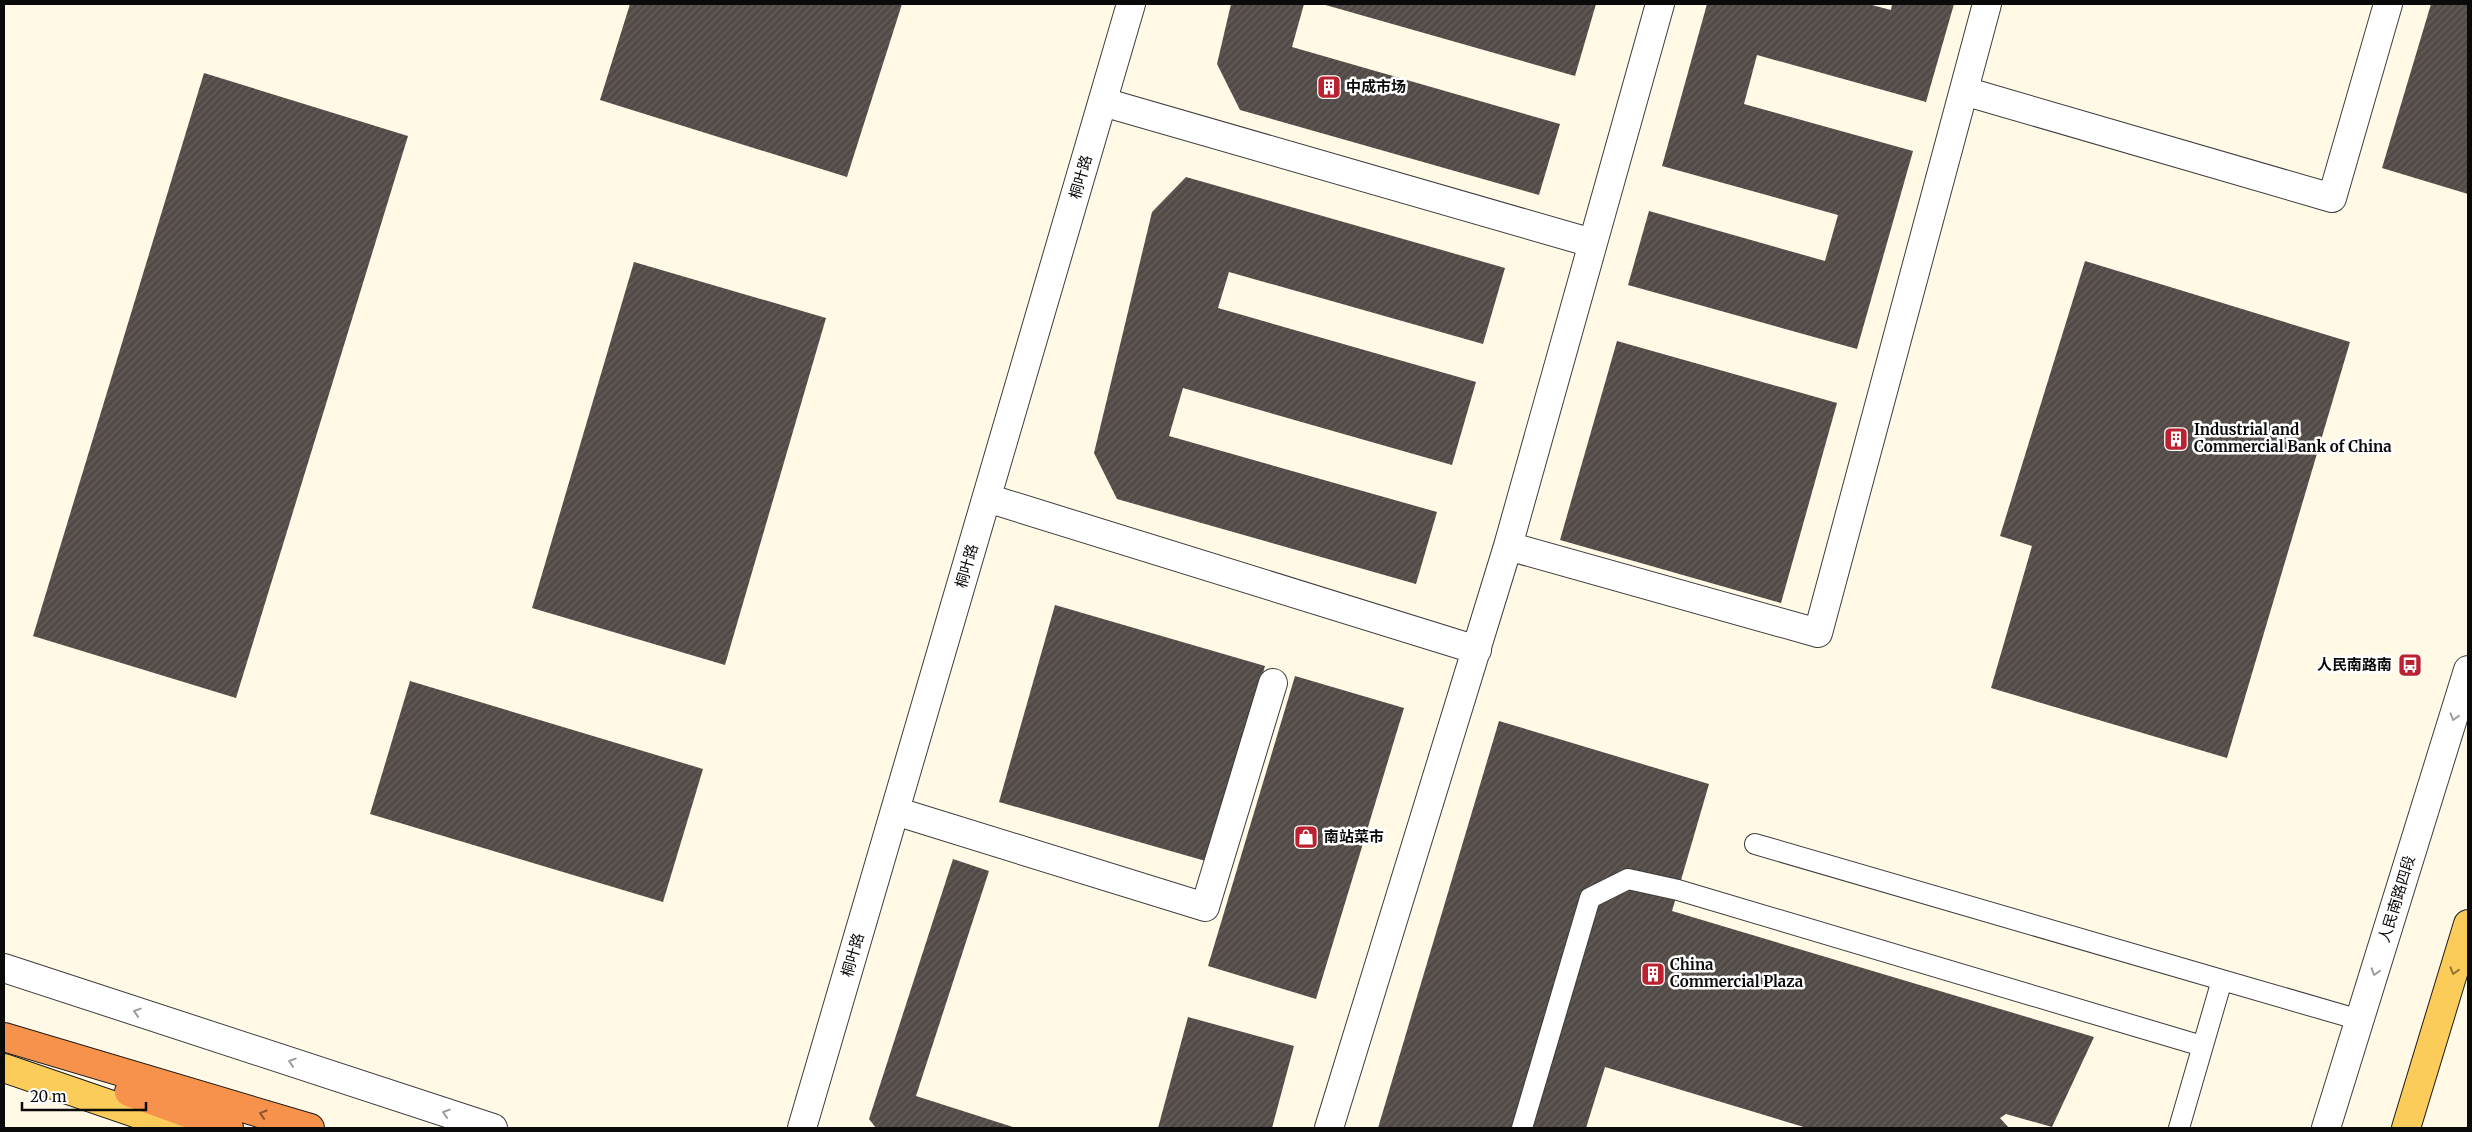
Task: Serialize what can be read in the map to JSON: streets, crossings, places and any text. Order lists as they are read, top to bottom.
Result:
{
  "streets": {
    "street": ["桐叶路", "人民南路四段"]
  },
  "one_way": ["人民南路四段"],
  "places": {
    "building": ["中成市场", "Industrial and Commercial Bank of China", "China Commercial Plaza"],
    "bus stop": ["人民南路南"],
    "shop": ["南站菜市"]
  },
  "scale_bar": "20 m"
}
